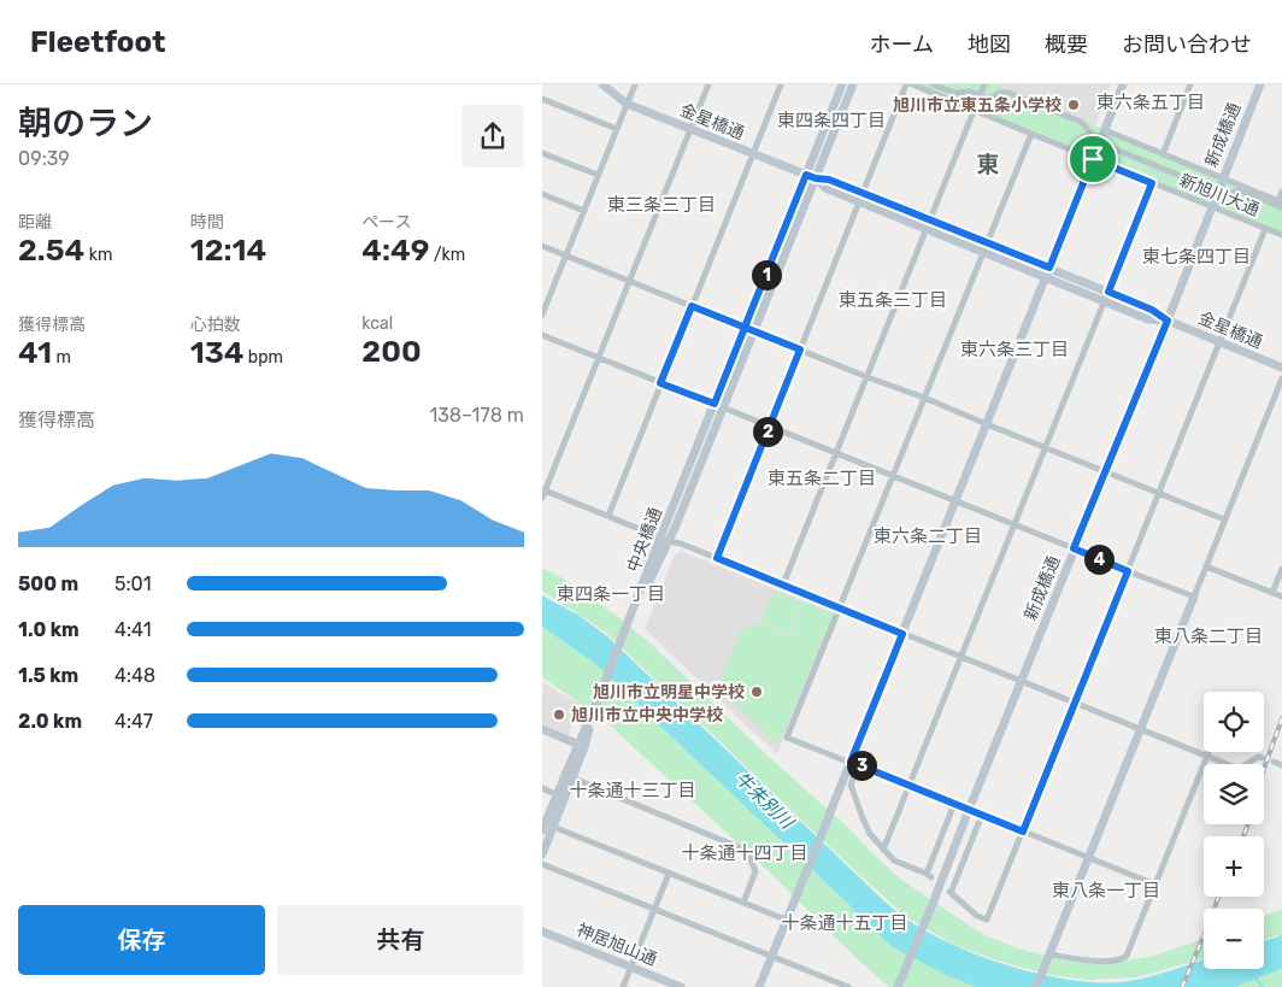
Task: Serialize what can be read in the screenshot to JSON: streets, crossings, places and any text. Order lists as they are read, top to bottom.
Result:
{
  "streets": {
    "street": [
      "金星橋通",
      "新成橋通",
      "新旭川大通",
      "中央橋通",
      "神居旭山通"
    ]
  },
  "crossings": [
    ["金星橋通", "新成橋通"],
    ["金星橋通", "中央橋通"],
    ["新成橋通", "新旭川大通"]
  ],
  "districts": [
    "東六条五丁目",
    "東四条四丁目",
    "東",
    "東三条三丁目",
    "東七条四丁目",
    "東五条三丁目",
    "東六条三丁目",
    "東五条二丁目",
    "東六条二丁目",
    "東四条一丁目",
    "東八条二丁目",
    "十条通十三丁目",
    "十条通十四丁目",
    "東八条一丁目",
    "十条通十五丁目"
  ],
  "water": ["牛朱別川"],
  "places": ["旭川市立東五条小学校", "旭川市立明星中学校", "旭川市立中央中学校"],
  "page": {
    "header": "Fleetfoot",
    "nav": [
      "ホーム",
      "地図",
      "概要",
      "お問い合わせ"
    ],
    "heading": ["朝のラン", "09:39"],
    "stats": [
      ["距離", "2.54 km"],
      ["時間", "12:14"],
      ["ペース", "4:49 /km"],
      ["獲得標高", "41 m"],
      ["心拍数", "134 bpm"],
      ["kcal", "200"]
    ],
    "pins": [
      "1",
      "2",
      "4",
      "3"
    ],
    "chart": ["獲得標高", "138–178 m"],
    "list": [
      {
        "name": "500 m",
        "note": "5:01"
      },
      {
        "name": "1.0 km",
        "note": "4:41"
      },
      {
        "name": "1.5 km",
        "note": "4:48"
      },
      {
        "name": "2.0 km",
        "note": "4:47"
      }
    ],
    "map_buttons": ["+", "−"],
    "buttons": ["保存", "共有"]
  }
}
